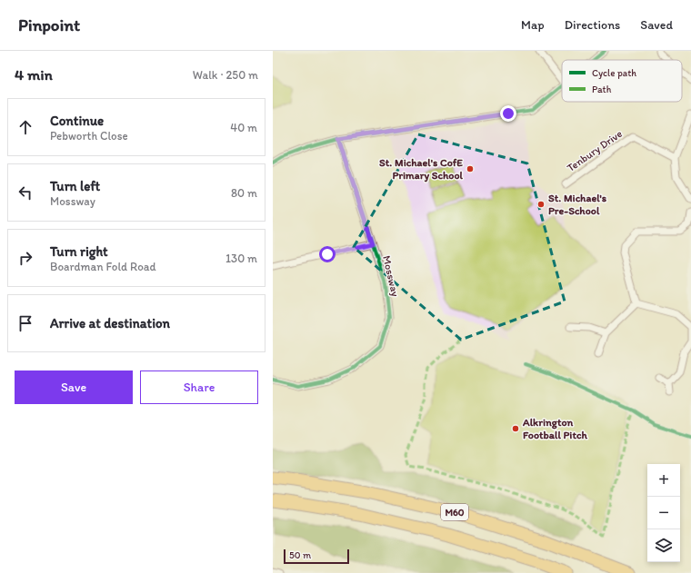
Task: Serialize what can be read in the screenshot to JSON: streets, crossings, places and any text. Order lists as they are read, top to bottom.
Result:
{
  "streets": {
    "highway": ["M60"],
    "street": ["Tenbury Drive", "Mossway"]
  },
  "places": ["St. Michael's CofE Primary School", "St. Michael's Pre-School", "Alkrington Football Pitch"],
  "legend": ["Cycle path", "Path"],
  "scale_bar": "50 m",
  "page": {
    "header": "Pinpoint",
    "nav": ["Map", "Directions", "Saved"],
    "heading": ["4 min", "Walk · 250 m"],
    "list": [
      ["Continue", "Pebworth Close", "40 m"],
      ["Turn left", "Mossway", "80 m"],
      ["Turn right", "Boardman Fold Road", "130 m"],
      "Arrive at destination"
    ],
    "buttons": ["Save", "Share"],
    "map_buttons": ["+", "−"],
    "scale": "50 m"
  }
}
